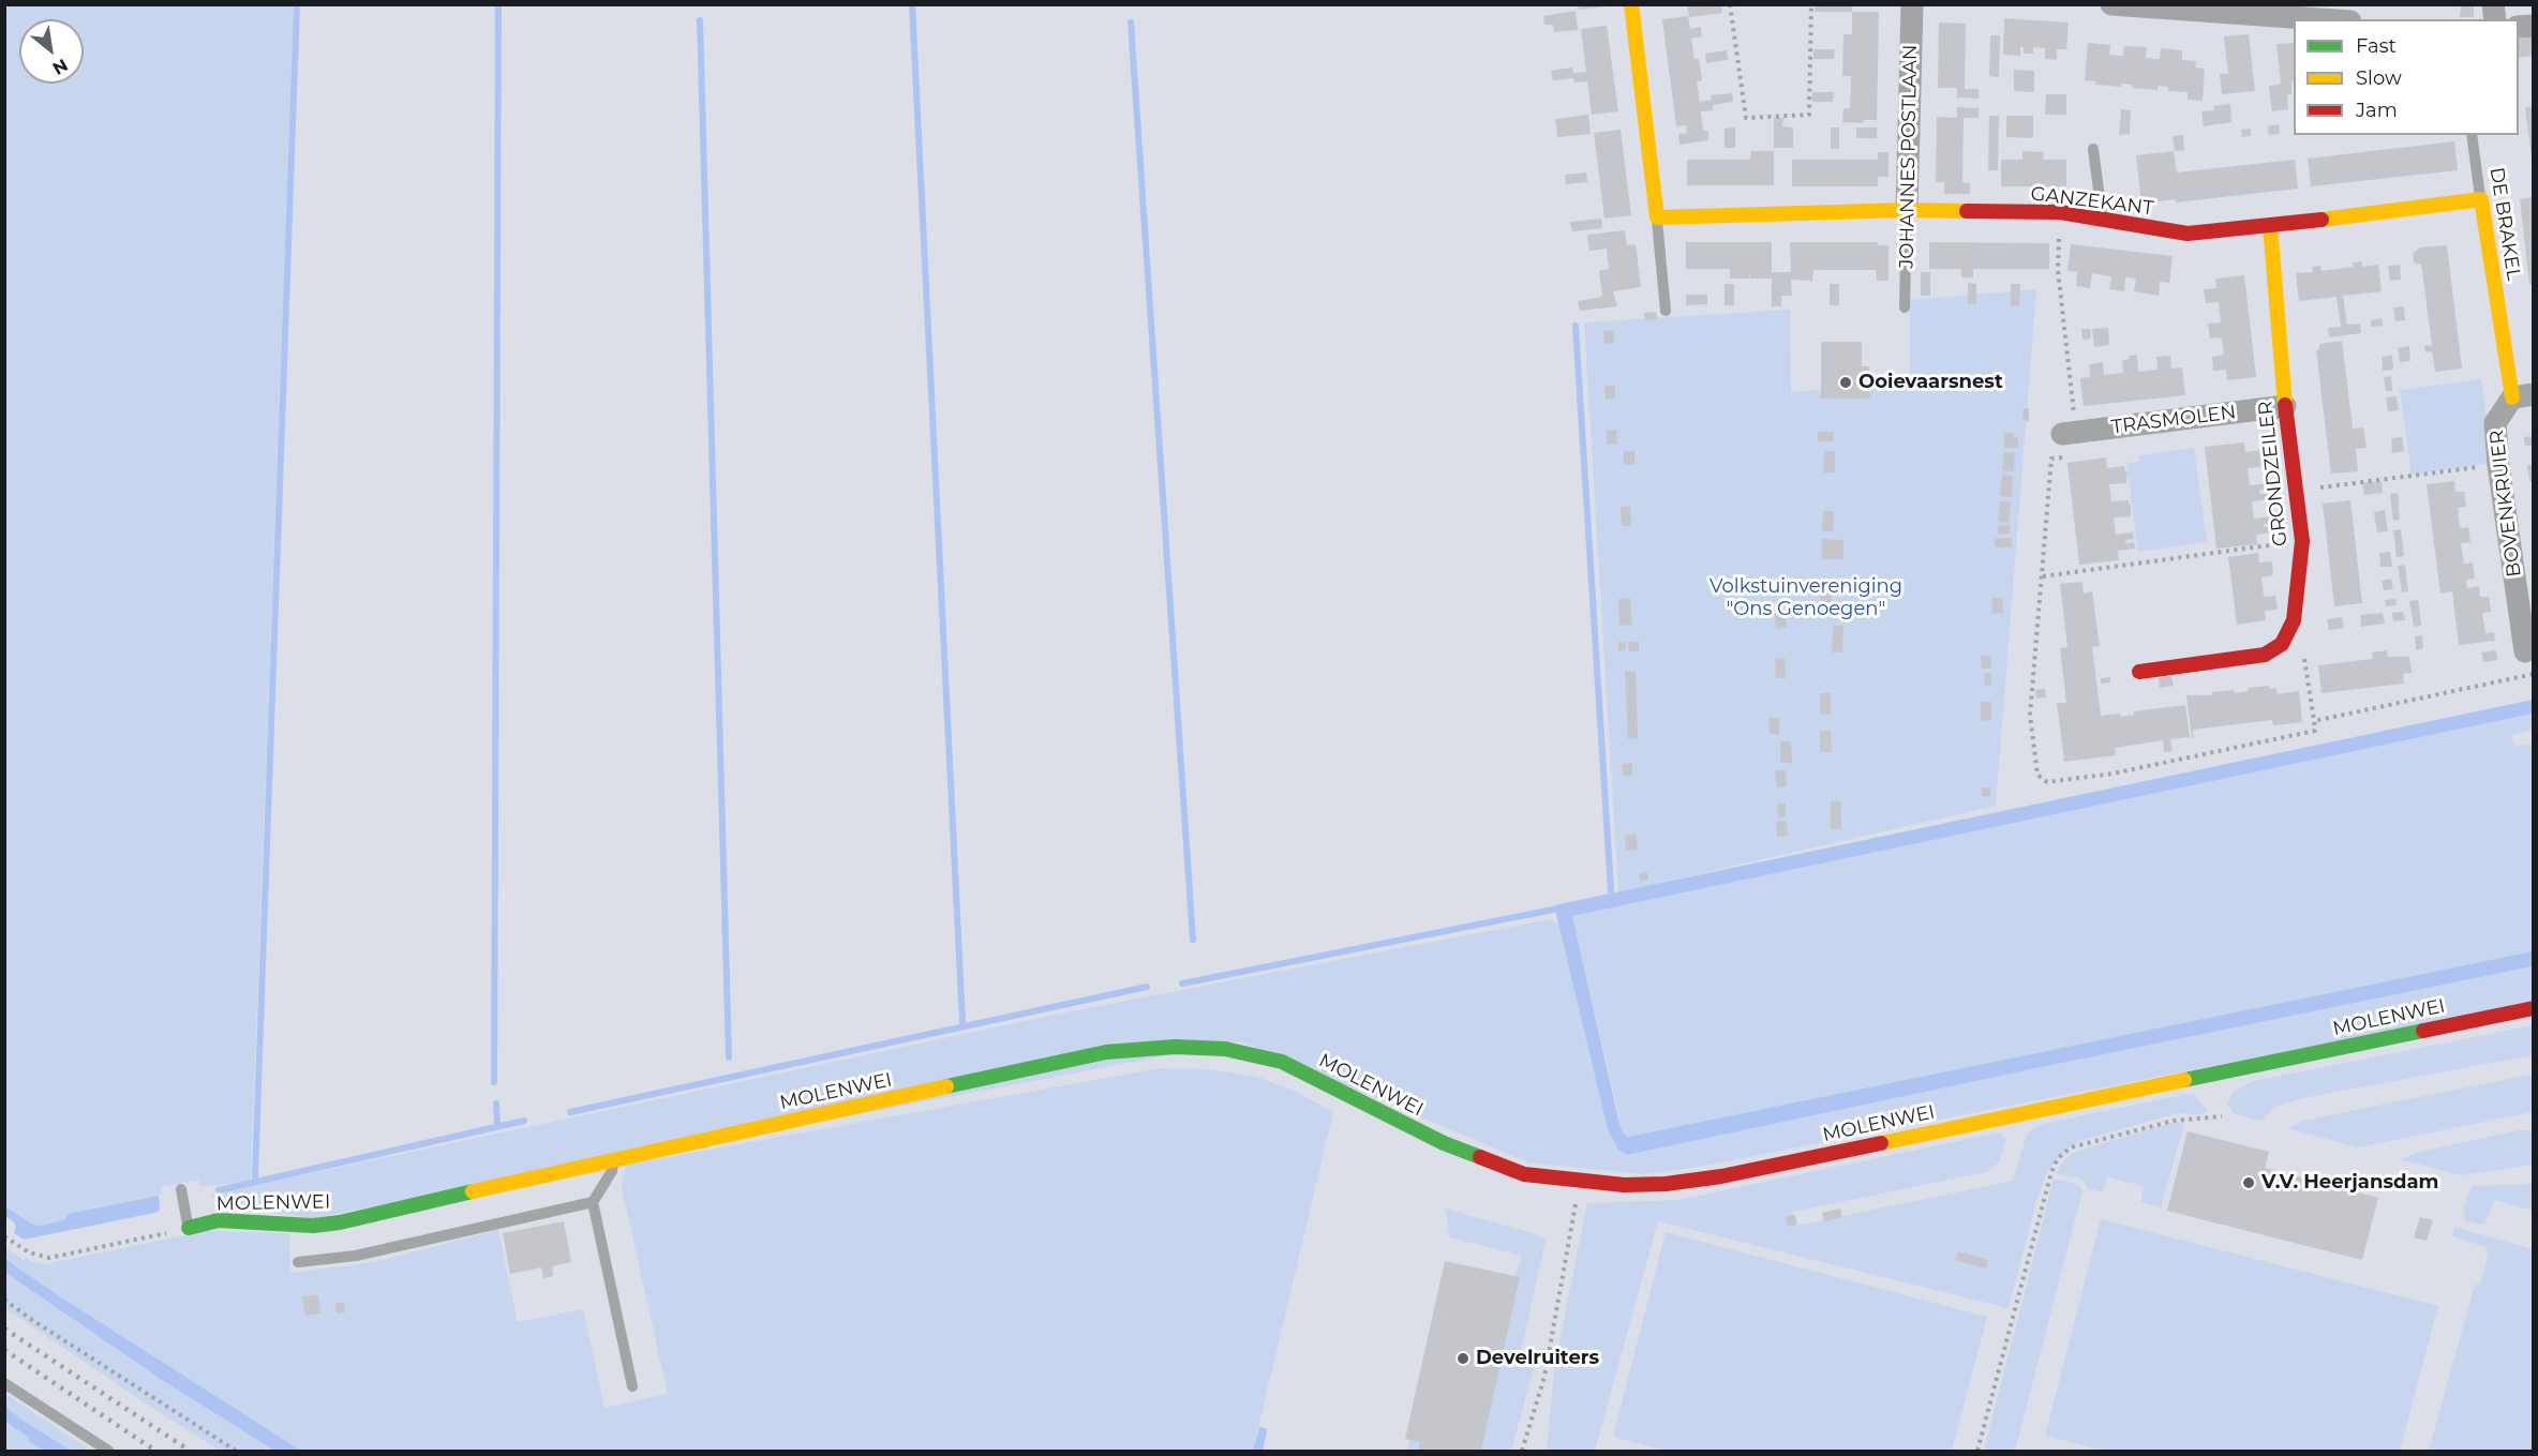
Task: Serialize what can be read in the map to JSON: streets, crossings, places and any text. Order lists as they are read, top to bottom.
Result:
{
  "streets": {
    "street": [
      "JOHANNES POSTLAAN",
      "GANZEKANT",
      "DE BRAKEL",
      "TRASMOLEN",
      "GRONDZEILER",
      "BOVENKRUIER",
      "MOLENWEI"
    ]
  },
  "crossings": [
    ["JOHANNES POSTLAAN", "GANZEKANT"],
    ["GANZEKANT", "DE BRAKEL"],
    ["GANZEKANT", "GRONDZEILER"],
    ["DE BRAKEL", "BOVENKRUIER"],
    ["TRASMOLEN", "GRONDZEILER"]
  ],
  "parks": ["Volkstuinvereniging \"Ons Genoegen\""],
  "places": ["Ooievaarsnest", "V.V. Heerjansdam", "Develruiters"],
  "legend": ["Fast", "Slow", "Jam"],
  "north": "bottom right"
}
